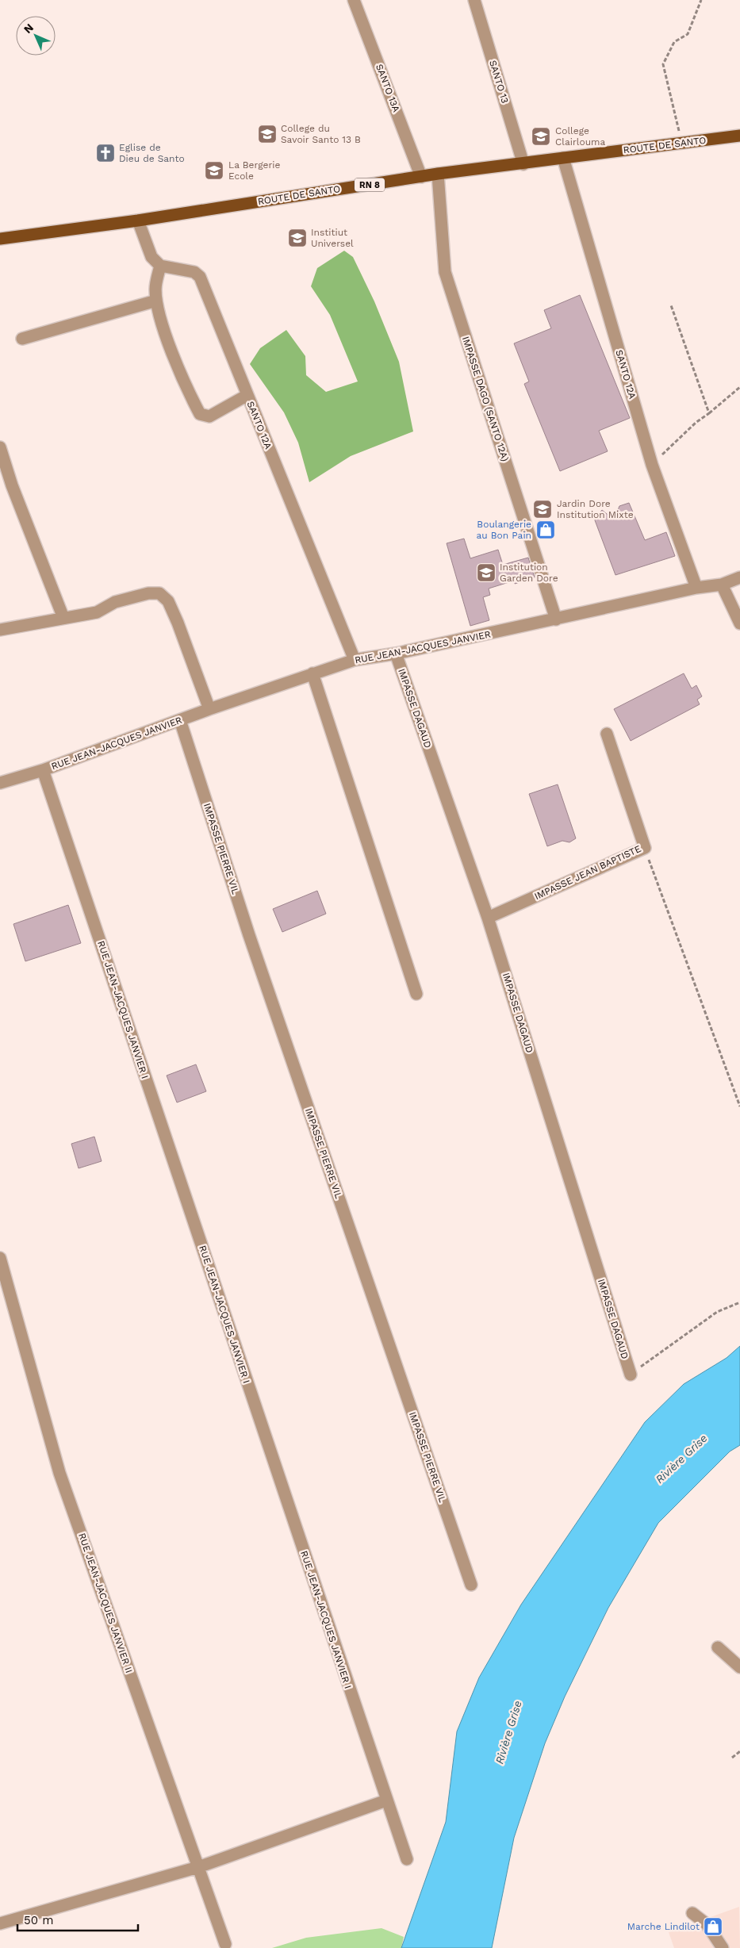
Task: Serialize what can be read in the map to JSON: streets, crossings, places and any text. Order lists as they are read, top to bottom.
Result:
{
  "streets": {
    "main road": ["ROUTE DE SANTO", "RN 8"],
    "street": [
      "SANTO 13",
      "SANTO 13A",
      "SANTO 12A",
      "IMPASSE DAGO (SANTO 12A)",
      "RUE JEAN-JACQUES JANVIER",
      "IMPASSE DAGAUD",
      "IMPASSE PIERRE VIL",
      "IMPASSE JEAN BAPTISTE",
      "RUE JEAN-JACQUES JANVIER I",
      "RUE JEAN-JACQUES JANVIER II"
    ]
  },
  "crossings": [
    ["SANTO 13", "ROUTE DE SANTO"],
    ["SANTO 13A", "ROUTE DE SANTO"],
    ["ROUTE DE SANTO", "SANTO 12A"],
    ["ROUTE DE SANTO", "IMPASSE DAGO (SANTO 12A)"],
    ["SANTO 12A", "RUE JEAN-JACQUES JANVIER"],
    ["IMPASSE DAGO (SANTO 12A)", "RUE JEAN-JACQUES JANVIER"],
    ["RUE JEAN-JACQUES JANVIER", "IMPASSE DAGAUD"],
    ["RUE JEAN-JACQUES JANVIER", "IMPASSE PIERRE VIL"],
    ["RUE JEAN-JACQUES JANVIER", "RUE JEAN-JACQUES JANVIER I"],
    ["IMPASSE DAGAUD", "IMPASSE JEAN BAPTISTE"]
  ],
  "water": ["Rivière Grise"],
  "places": {
    "school or university": [
      "College du Savoir Santo 13 B",
      "College Clairlouma",
      "La Bergerie Ecole",
      "Institiut Universel",
      "Jardin Dore Institution Mixte",
      "Institution Garden Dore"
    ],
    "church": ["Eglise de Dieu de Santo"],
    "shop": ["Boulangerie au Bon Pain", "Marche Lindilot"]
  },
  "scale_bar": "50 m",
  "north": "top left"
}
